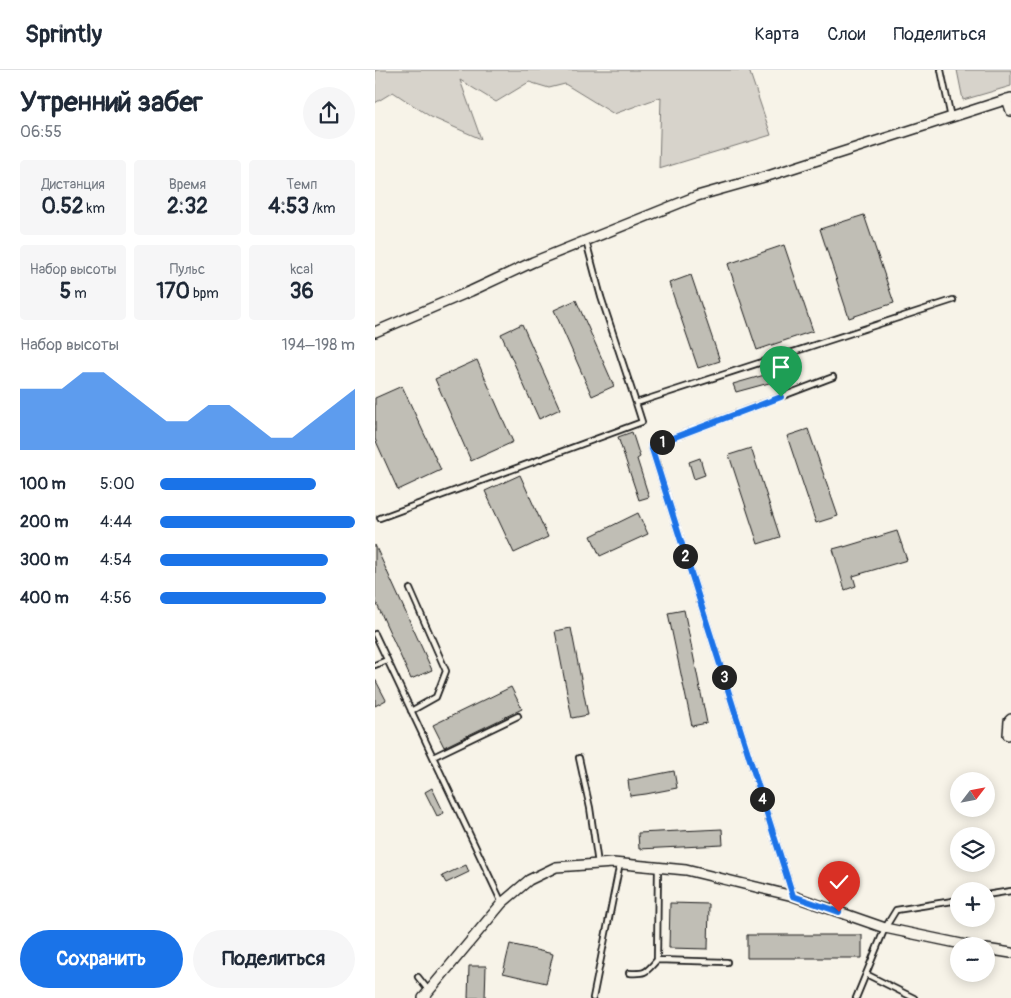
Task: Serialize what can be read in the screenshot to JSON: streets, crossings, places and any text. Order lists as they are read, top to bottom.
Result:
{
  "north": "top right",
  "page": {
    "header": "Sprintly",
    "nav": ["Карта", "Слои", "Поделиться"],
    "heading": ["Утренний забег", "06:55"],
    "stats": [
      ["Дистанция", "0.52 km"],
      ["Время", "2:32"],
      ["Темп", "4:53 /km"],
      ["Набор высоты", "5 m"],
      ["Пульс", "170 bpm"],
      ["kcal", "36"]
    ],
    "chart": ["Набор высоты", "194–198 m"],
    "pins": [
      "1",
      "2",
      "3",
      "4"
    ],
    "list": [
      {
        "name": "100 m",
        "note": "5:00"
      },
      {
        "name": "200 m",
        "note": "4:44"
      },
      {
        "name": "300 m",
        "note": "4:54"
      },
      {
        "name": "400 m",
        "note": "4:56"
      }
    ],
    "map_buttons": ["+", "−"],
    "buttons": ["Сохранить", "Поделиться"]
  }
}
